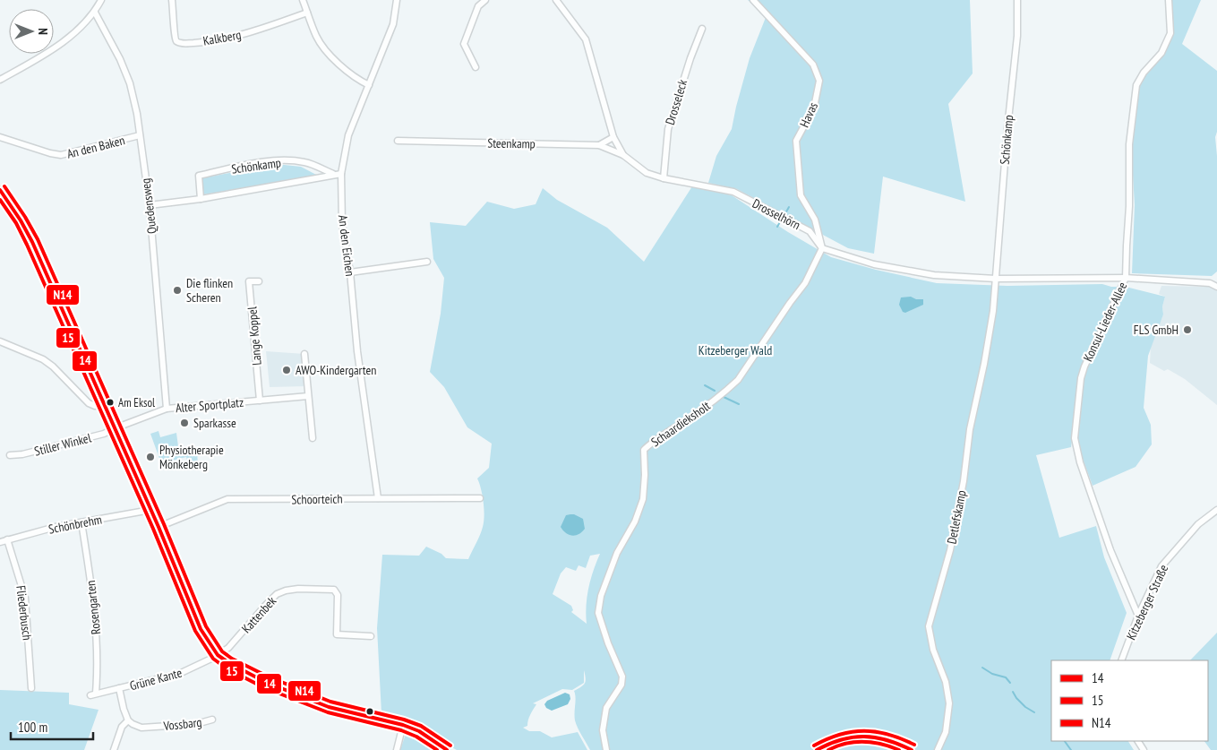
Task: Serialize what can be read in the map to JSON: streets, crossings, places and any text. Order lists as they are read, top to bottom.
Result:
{
  "streets": {
    "street": [
      "Kalkberg",
      "Drosseleck",
      "Havas",
      "Schönkamp",
      "Steenkamp",
      "An den Baken",
      "Quedensweg",
      "Drosselhörn",
      "An den Eichen",
      "Konsul-Lieder-Allee",
      "Lange Koppel",
      "Alter Sportplatz",
      "Schaardieksholt",
      "Stiller Winkel",
      "Schoorteich",
      "Detlefskamp",
      "Schönbrehm",
      "Kitzeberger Straße",
      "Rosengarten",
      "Fliederbusch",
      "Kattenbek",
      "Grüne Kante",
      "Vossbarg"
    ]
  },
  "crossings": [
    ["Drosseleck", "Drosselhörn"],
    ["Havas", "Drosselhörn"],
    ["Havas", "Schaardieksholt"],
    ["Schönkamp", "Quedensweg"],
    ["Schönkamp", "An den Eichen"],
    ["Schönkamp", "Detlefskamp"],
    ["Steenkamp", "Drosselhörn"],
    ["An den Baken", "Quedensweg"],
    ["Quedensweg", "Alter Sportplatz"],
    ["Drosselhörn", "Schaardieksholt"],
    ["An den Eichen", "Schoorteich"],
    ["Konsul-Lieder-Allee", "Kitzeberger Straße"],
    ["Lange Koppel", "Alter Sportplatz"],
    ["Alter Sportplatz", "Stiller Winkel"],
    ["Schönbrehm", "Rosengarten"],
    ["Schönbrehm", "Fliederbusch"],
    ["Rosengarten", "Grüne Kante"],
    ["Kattenbek", "Grüne Kante"]
  ],
  "parks": ["Kitzeberger Wald"],
  "places": [
    "Die flinken Scheren",
    "FLS GmbH",
    "AWO-Kindergarten",
    "Am Eksol",
    "Sparkasse",
    "Physiotherapie Mönkeberg"
  ],
  "lines": ["transit line N14", "transit line 14", "transit line 15"],
  "legend": ["14", "15", "N14"],
  "scale_bar": "100 m",
  "north": "right"
}
